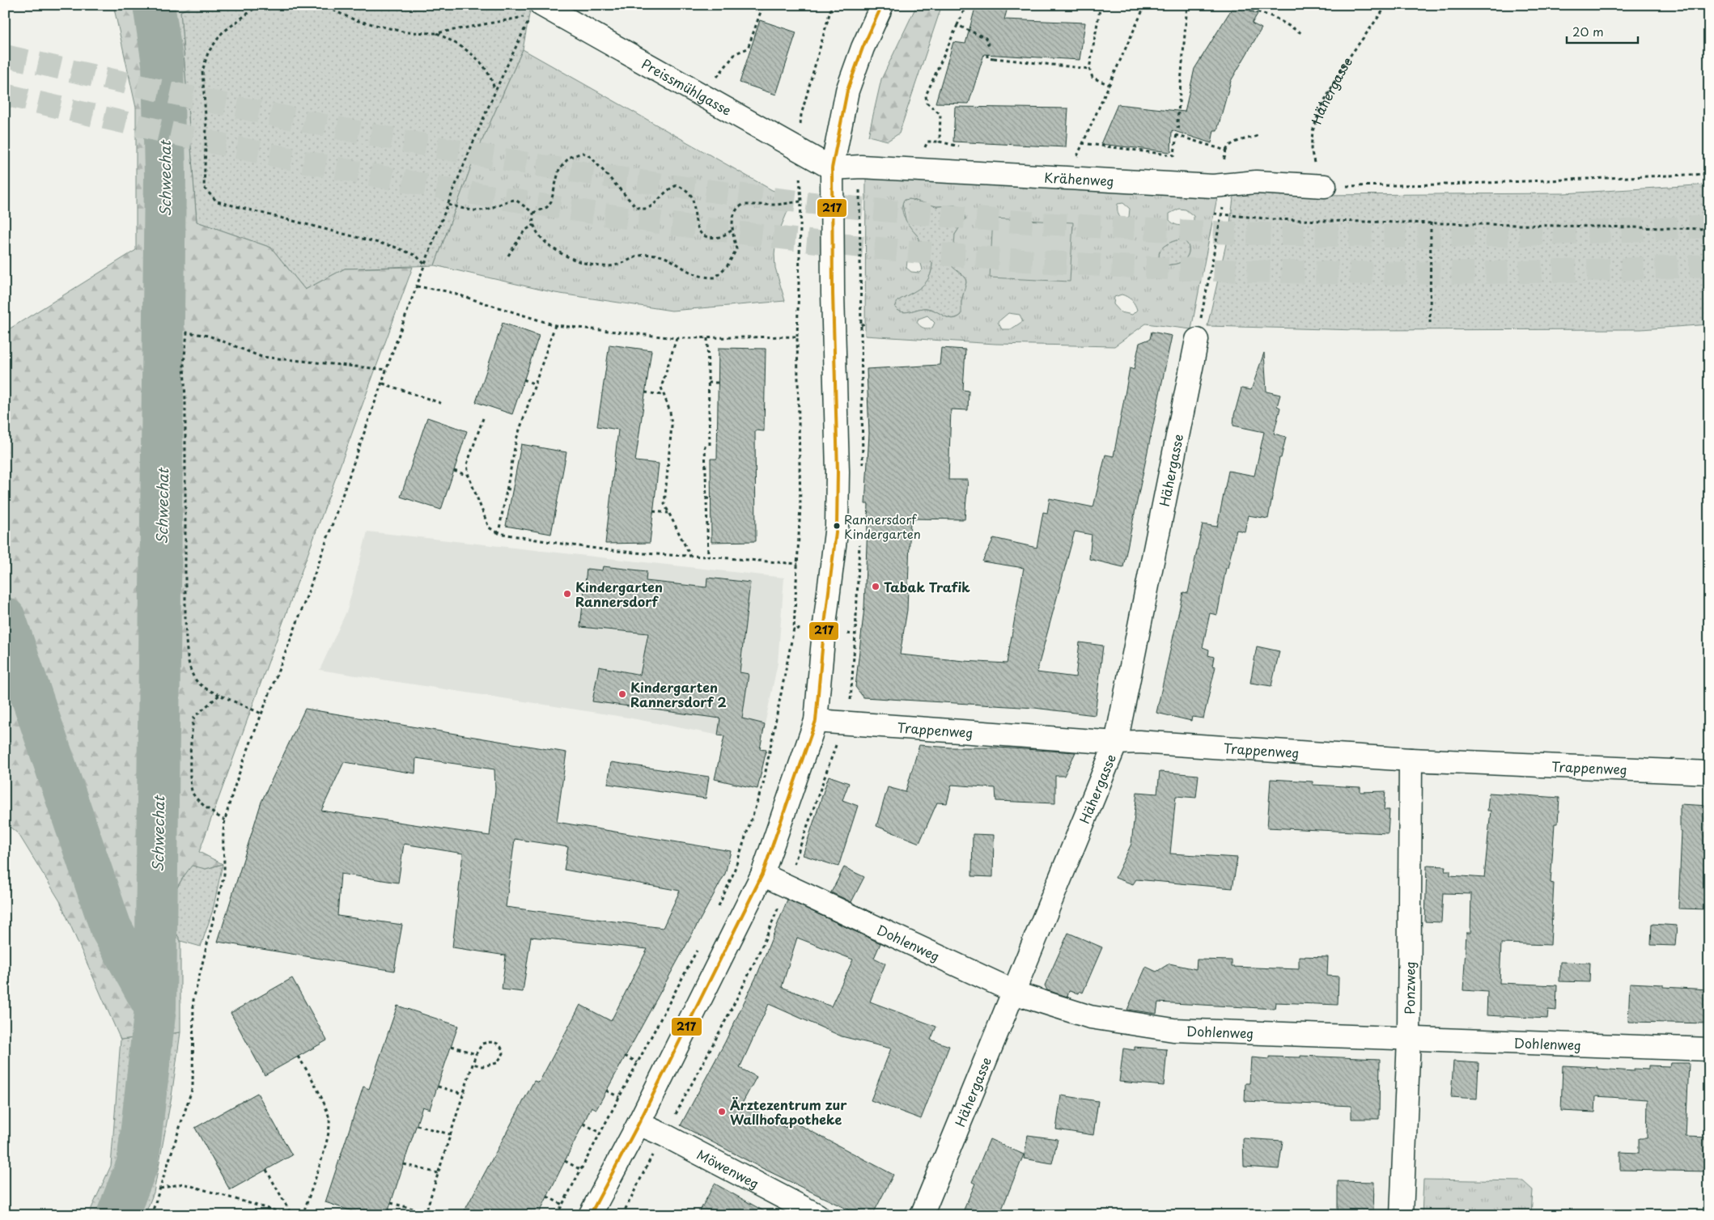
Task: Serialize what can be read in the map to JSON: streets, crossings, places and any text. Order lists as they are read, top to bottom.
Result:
{
  "streets": {
    "street": [
      "Preissmühlgasse",
      "Hähergasse",
      "Krähenweg",
      "Trappenweg",
      "Dohlenweg",
      "Ponzweg",
      "Möwenweg"
    ]
  },
  "crossings": [
    ["Preissmühlgasse", "Krähenweg"],
    ["Hähergasse", "Krähenweg"],
    ["Hähergasse", "Trappenweg"],
    ["Hähergasse", "Dohlenweg"],
    ["Trappenweg", "Ponzweg"],
    ["Dohlenweg", "Ponzweg"]
  ],
  "water": ["Schwechat"],
  "places": [
    "Rannersdorf Kindergarten",
    "Tabak Trafik",
    "Kindergarten Rannersdorf",
    "Kindergarten Rannersdorf 2",
    "Ärztezentrum zur Wallhofapotheke"
  ],
  "lines": ["transit line 217"],
  "scale_bar": "20 m"
}
